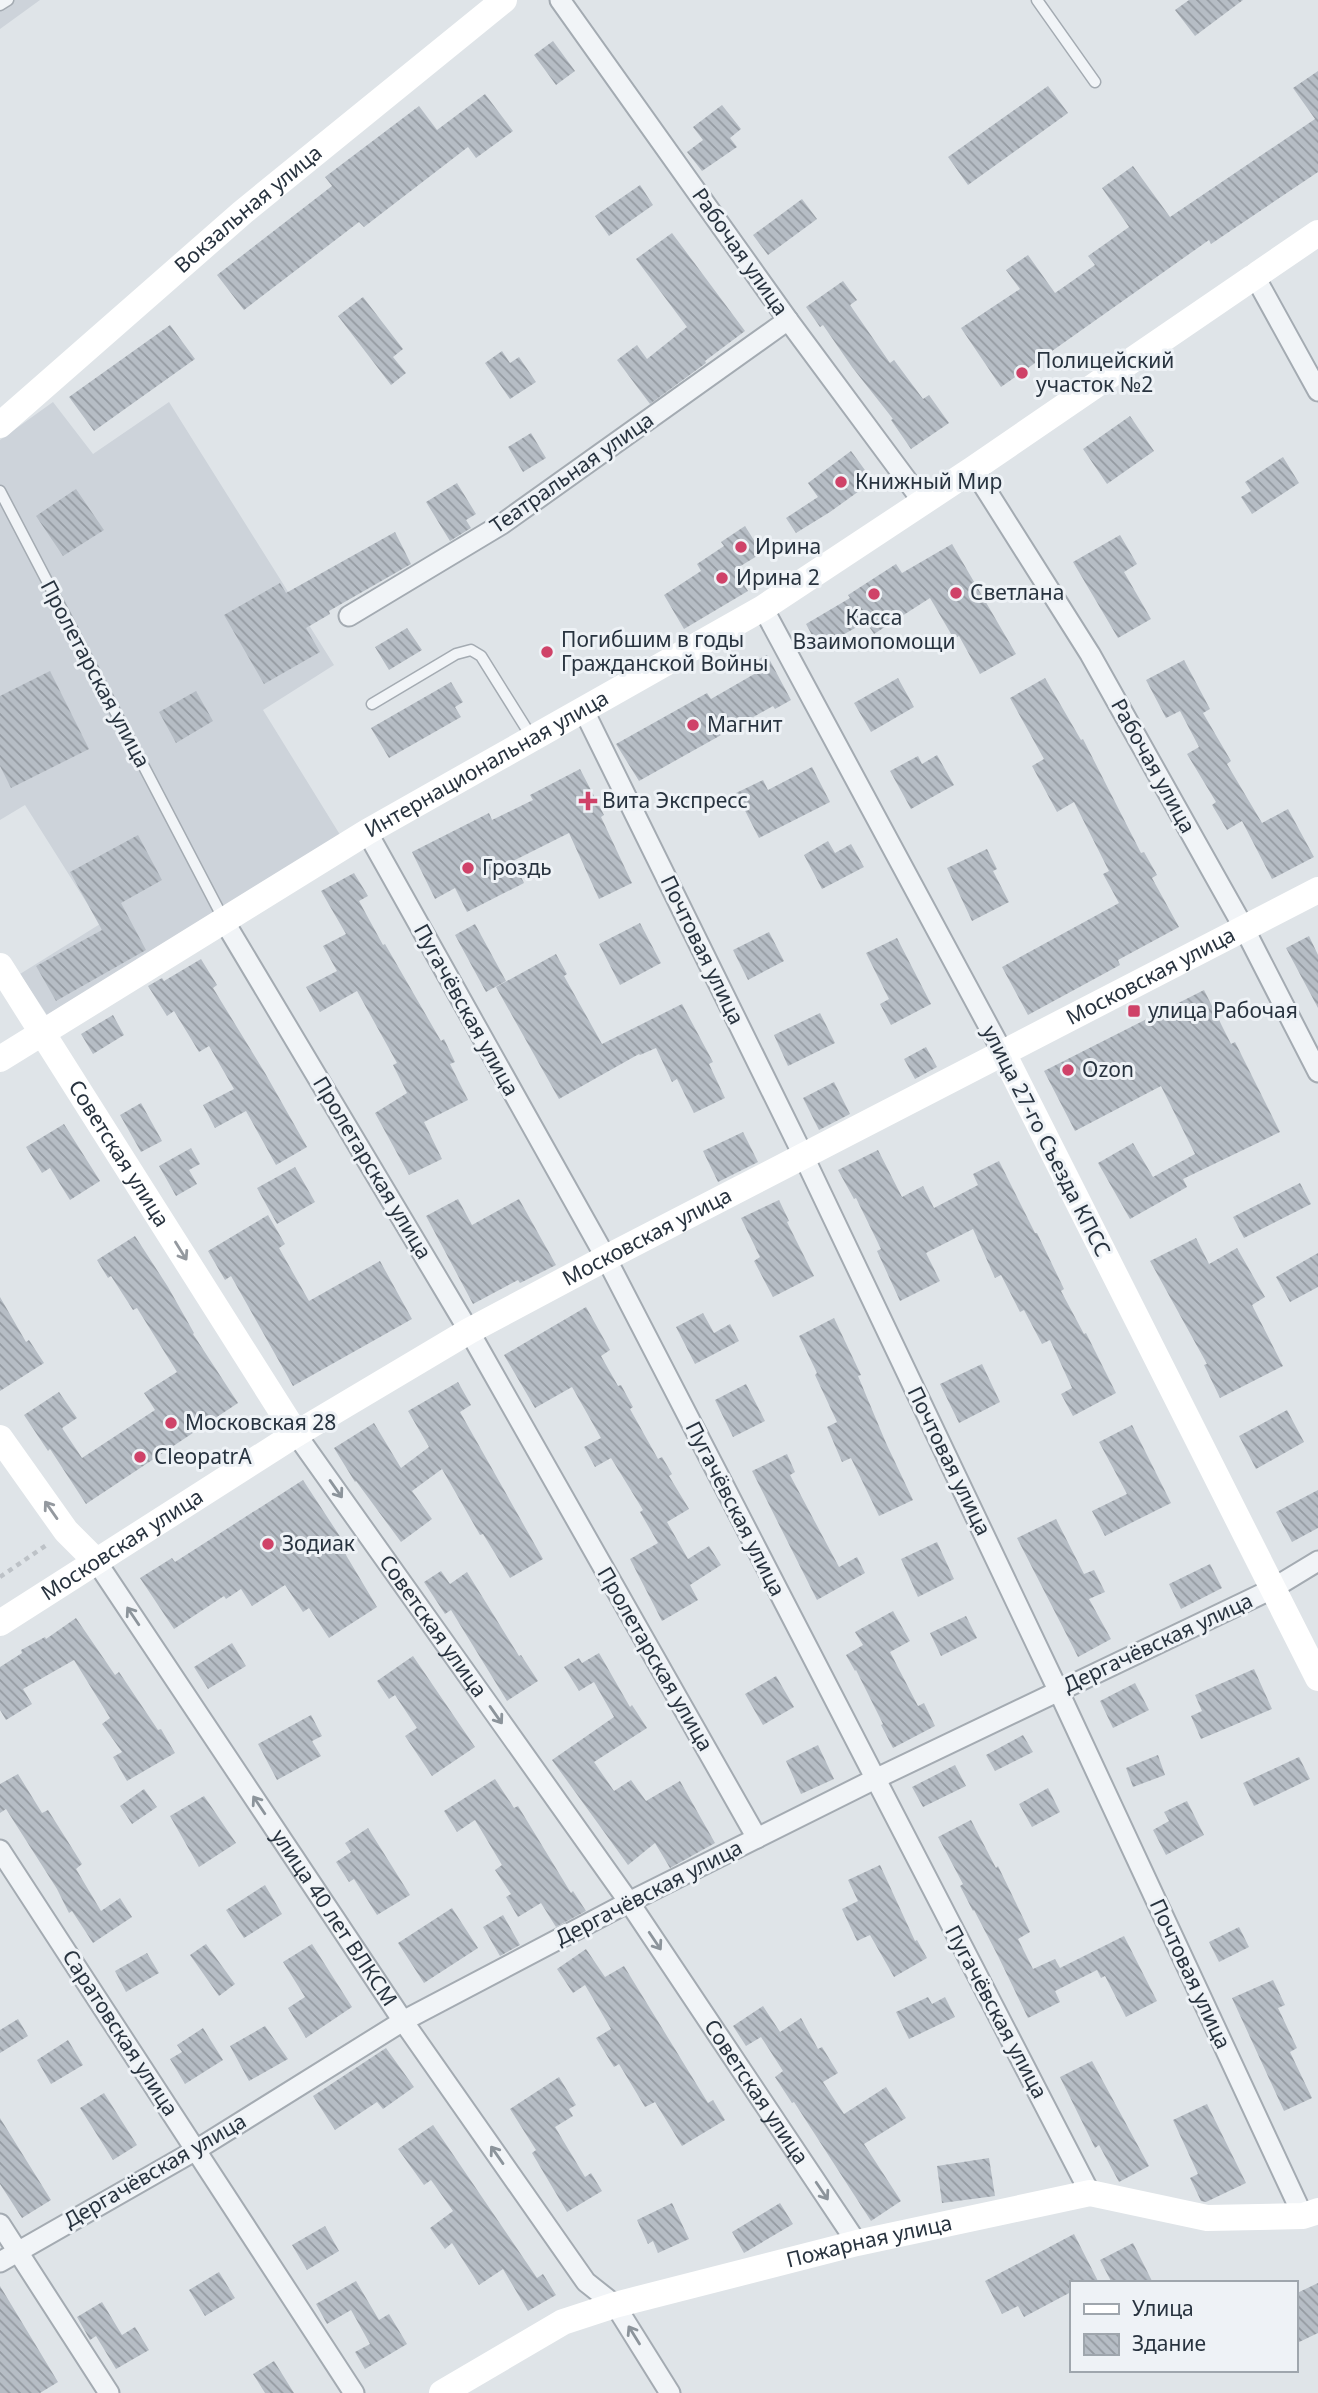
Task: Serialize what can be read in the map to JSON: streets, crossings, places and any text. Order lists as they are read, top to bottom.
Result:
{
  "streets": {
    "street": [
      "Вокзальная улица",
      "Рабочая улица",
      "Театральная улица",
      "Пролетарская улица",
      "Интернациональная улица",
      "Почтовая улица",
      "Московская улица",
      "Пугачёвская улица",
      "улица 27-го Съезда КПСС",
      "Советская улица",
      "Дергачёвская улица",
      "улица 40 лет ВЛКСМ",
      "Саратовская улица",
      "Пожарная улица"
    ]
  },
  "crossings": [
    ["Рабочая улица", "Театральная улица"],
    ["Рабочая улица", "Интернациональная улица"],
    ["Рабочая улица", "Московская улица"],
    ["Пролетарская улица", "Интернациональная улица"],
    ["Пролетарская улица", "Московская улица"],
    ["Пролетарская улица", "Дергачёвская улица"],
    ["Интернациональная улица", "Почтовая улица"],
    ["Интернациональная улица", "Пугачёвская улица"],
    ["Интернациональная улица", "улица 27-го Съезда КПСС"],
    ["Интернациональная улица", "Советская улица"],
    ["Почтовая улица", "Московская улица"],
    ["Почтовая улица", "Дергачёвская улица"],
    ["Почтовая улица", "Пожарная улица"],
    ["Московская улица", "Пугачёвская улица"],
    ["Московская улица", "улица 27-го Съезда КПСС"],
    ["Московская улица", "Советская улица"],
    ["Московская улица", "улица 40 лет ВЛКСМ"],
    ["Пугачёвская улица", "Дергачёвская улица"],
    ["Пугачёвская улица", "Пожарная улица"],
    ["улица 27-го Съезда КПСС", "Дергачёвская улица"],
    ["Советская улица", "Дергачёвская улица"],
    ["Советская улица", "Пожарная улица"],
    ["Дергачёвская улица", "улица 40 лет ВЛКСМ"],
    ["Дергачёвская улица", "Саратовская улица"],
    ["улица 40 лет ВЛКСМ", "Пожарная улица"]
  ],
  "one_way": ["Советская улица", "улица 40 лет ВЛКСМ"],
  "places": {
    "other": [
      "Полицейский участок №2",
      "Книжный Мир",
      "Ирина",
      "Ирина 2",
      "Светлана",
      "Касса Взаимопомощи",
      "Погибшим в годы Гражданской Войны",
      "Магнит",
      "Гроздь",
      "Ozon",
      "Московская 28",
      "CleopatrA",
      "Зодиак"
    ],
    "health": ["Вита Экспресс"],
    "transit": ["улица Рабочая"]
  },
  "legend": ["Улица", "Здание"]
}
